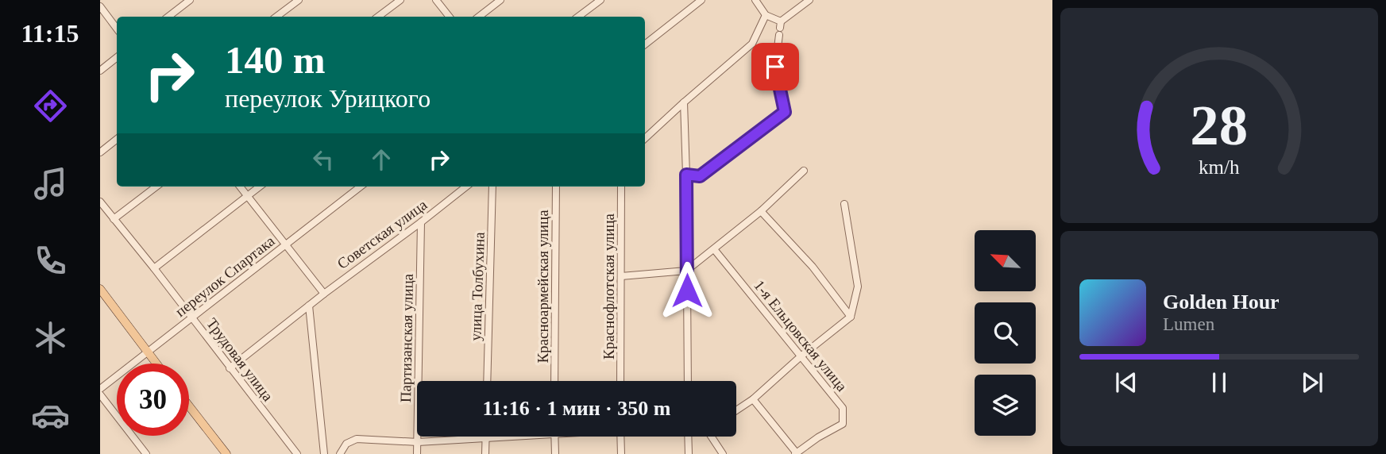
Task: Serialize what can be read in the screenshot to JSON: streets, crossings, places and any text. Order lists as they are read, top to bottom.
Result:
{
  "streets": {
    "street": [
      "Советская улица",
      "переулок Спартака",
      "улица Толбухина",
      "Красноармейская улица",
      "Краснофлотская улица",
      "1-я Ельцовская улица",
      "Партизанская улица",
      "Трудовая улица"
    ]
  },
  "crossings": [
    ["Советская улица", "Партизанская улица"],
    ["Советская улица", "Трудовая улица"],
    ["переулок Спартака", "Трудовая улица"]
  ],
  "north": "top left",
  "page": {
    "tabs": "11:15",
    "turn": ["140 m", "переулок Урицкого"],
    "song": ["Golden Hour", "Lumen"],
    "limit": "30",
    "trip": "11:16 · 1 мин · 350 m",
    "gauge": ["28", "km/h"]
  }
}
